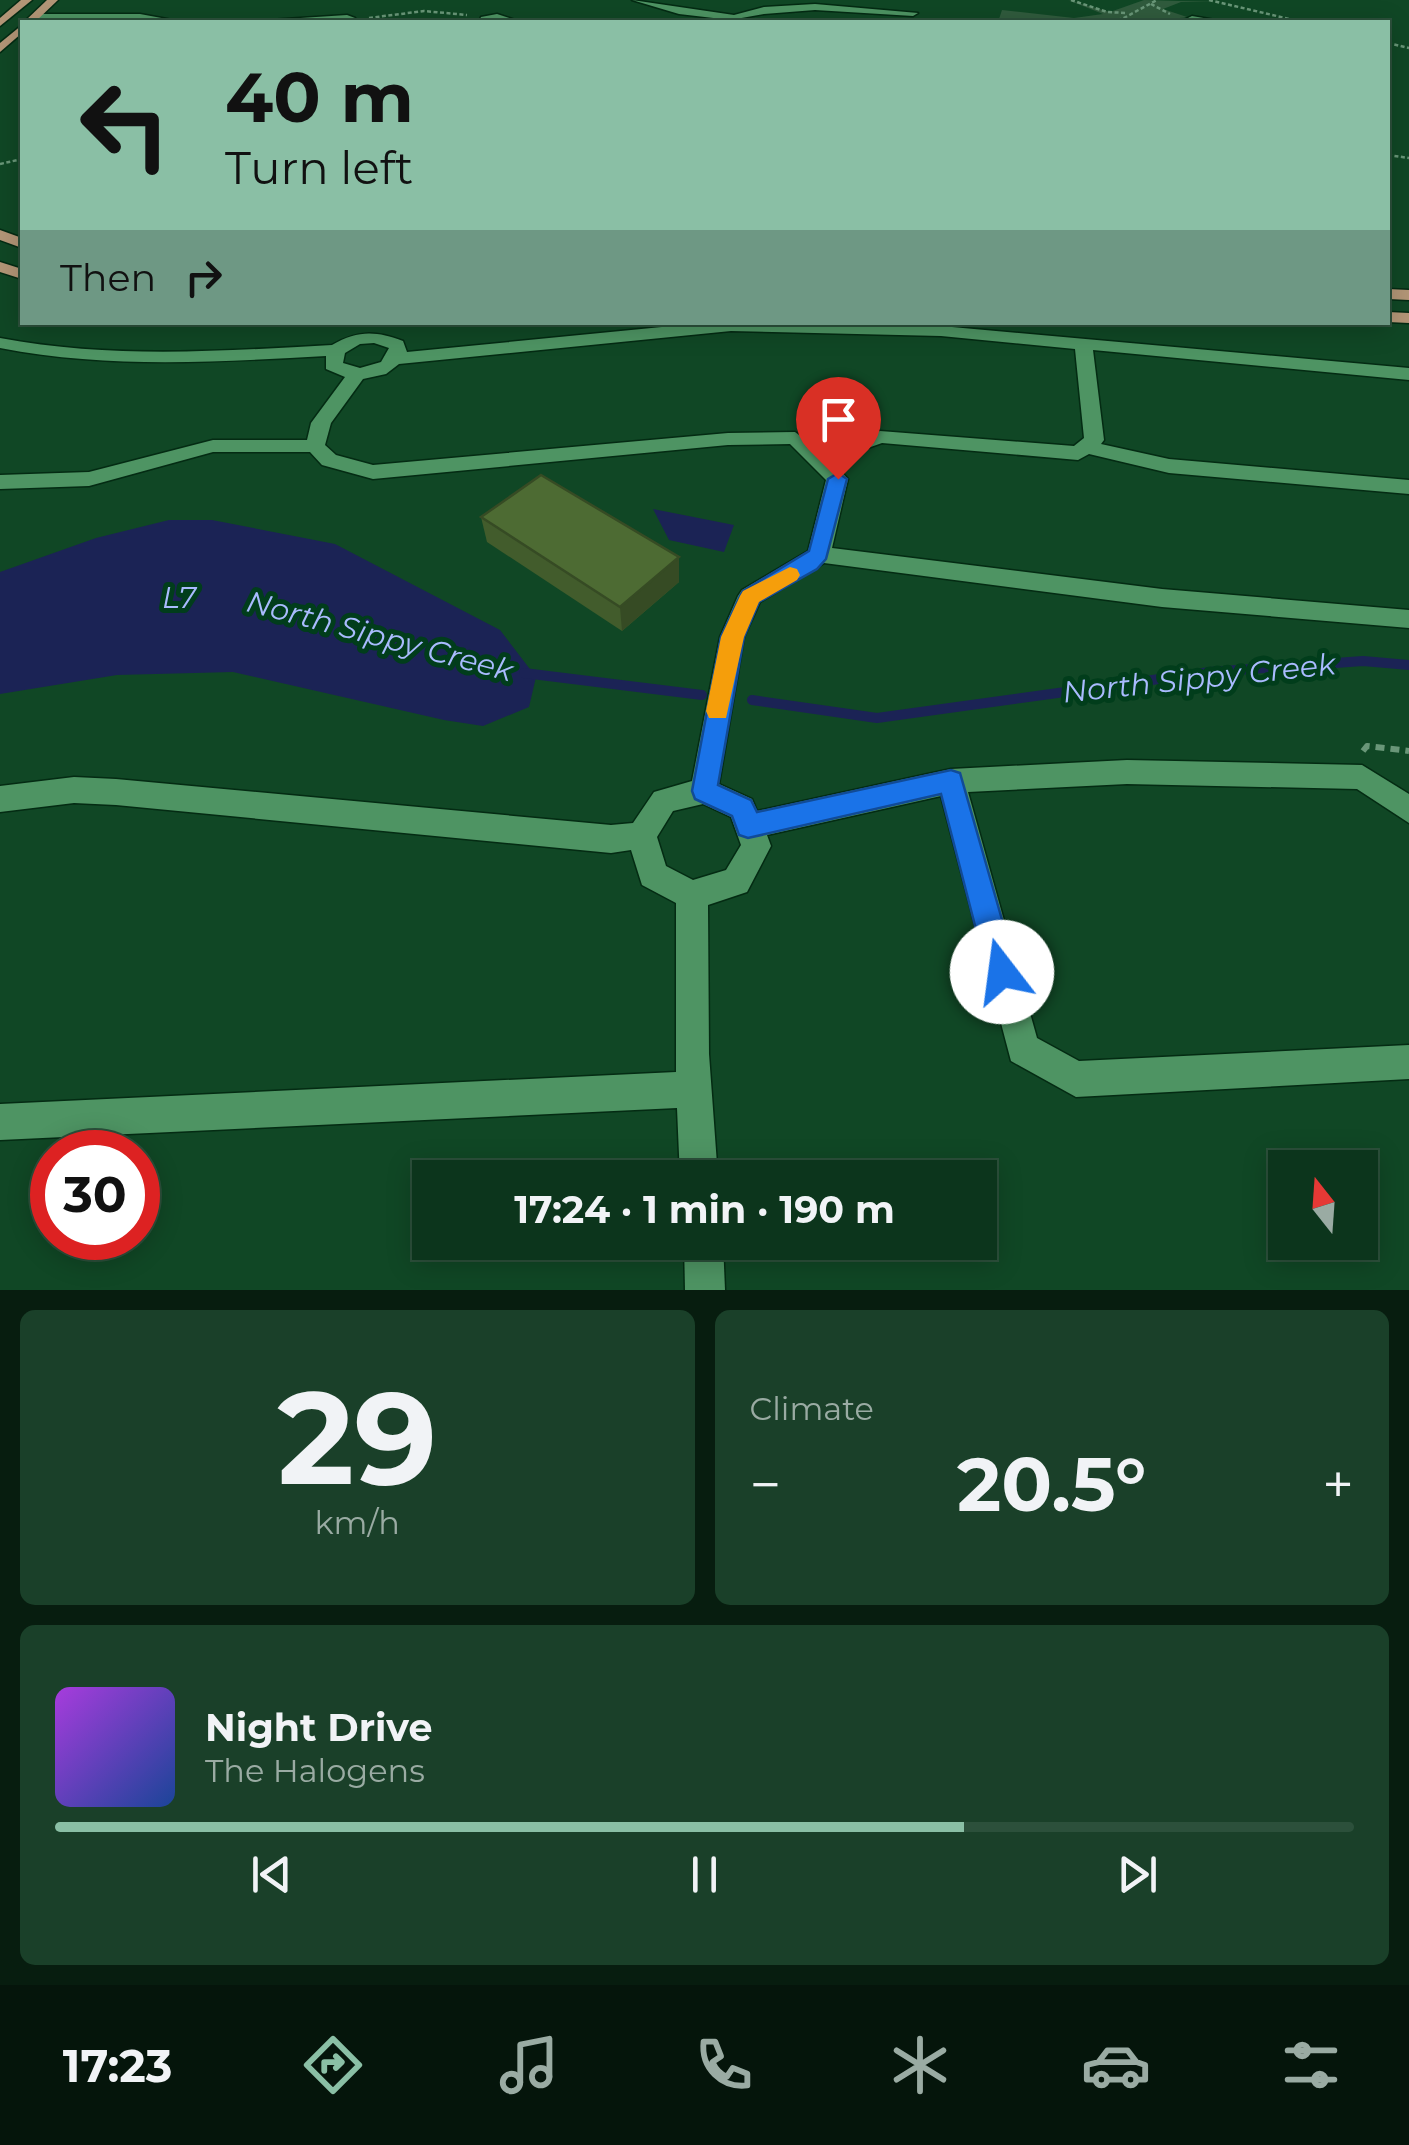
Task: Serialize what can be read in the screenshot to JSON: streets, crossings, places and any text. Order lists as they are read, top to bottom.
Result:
{
  "water": ["L7", "North Sippy Creek"],
  "north": "top",
  "page": {
    "turn": ["40 m", "Turn left"],
    "then": "Then",
    "limit": "30",
    "trip": "17:24 · 1 min · 190 m",
    "tile": [
      ["29", "km/h"],
      "Climate"
    ],
    "heat": ["−", "20.5°", "+"],
    "song": ["Night Drive", "The Halogens"],
    "tabs": "17:23"
  }
}
